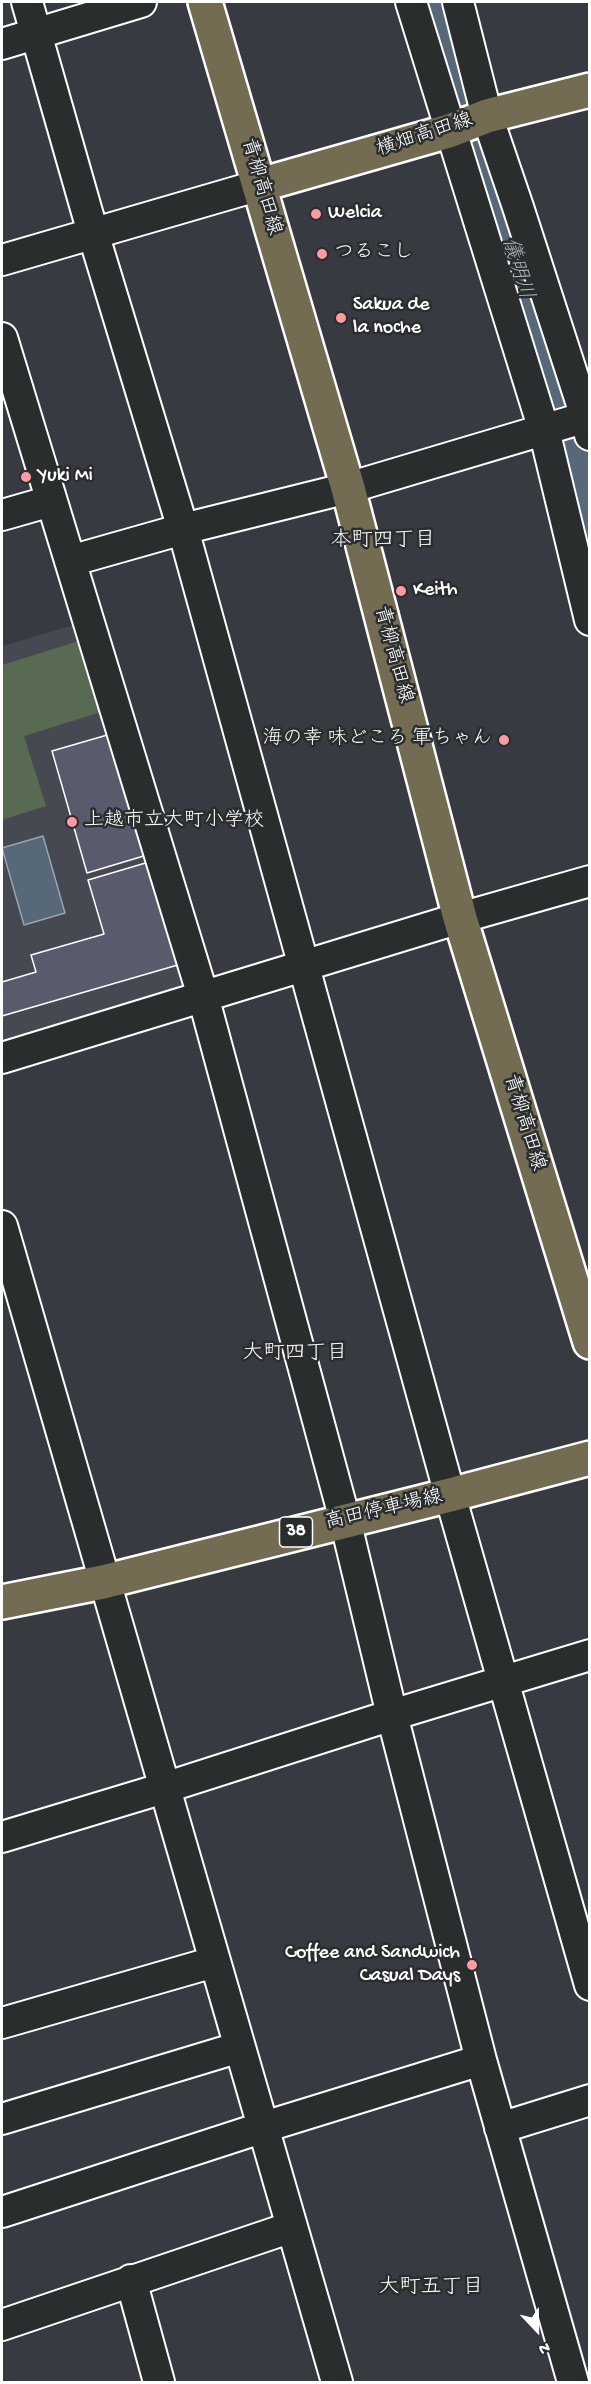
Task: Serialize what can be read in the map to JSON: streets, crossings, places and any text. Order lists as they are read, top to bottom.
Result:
{
  "streets": {
    "main road": [
      "横畑高田線",
      "青柳高田線",
      "高田停車場線",
      "38"
    ]
  },
  "crossings": [
    ["横畑高田線", "青柳高田線"]
  ],
  "districts": ["本町四丁目", "大町四丁目", "大町五丁目"],
  "water": ["儀明川"],
  "places": [
    "Welcia",
    "つるこし",
    "Sakua de la noche",
    "Yuki Mi",
    "Keith",
    "海の幸 味どころ 軍ちゃん",
    "上越市立大町小学校",
    "Coffee and Sandwich Casual Days"
  ],
  "north": "bottom"
}
